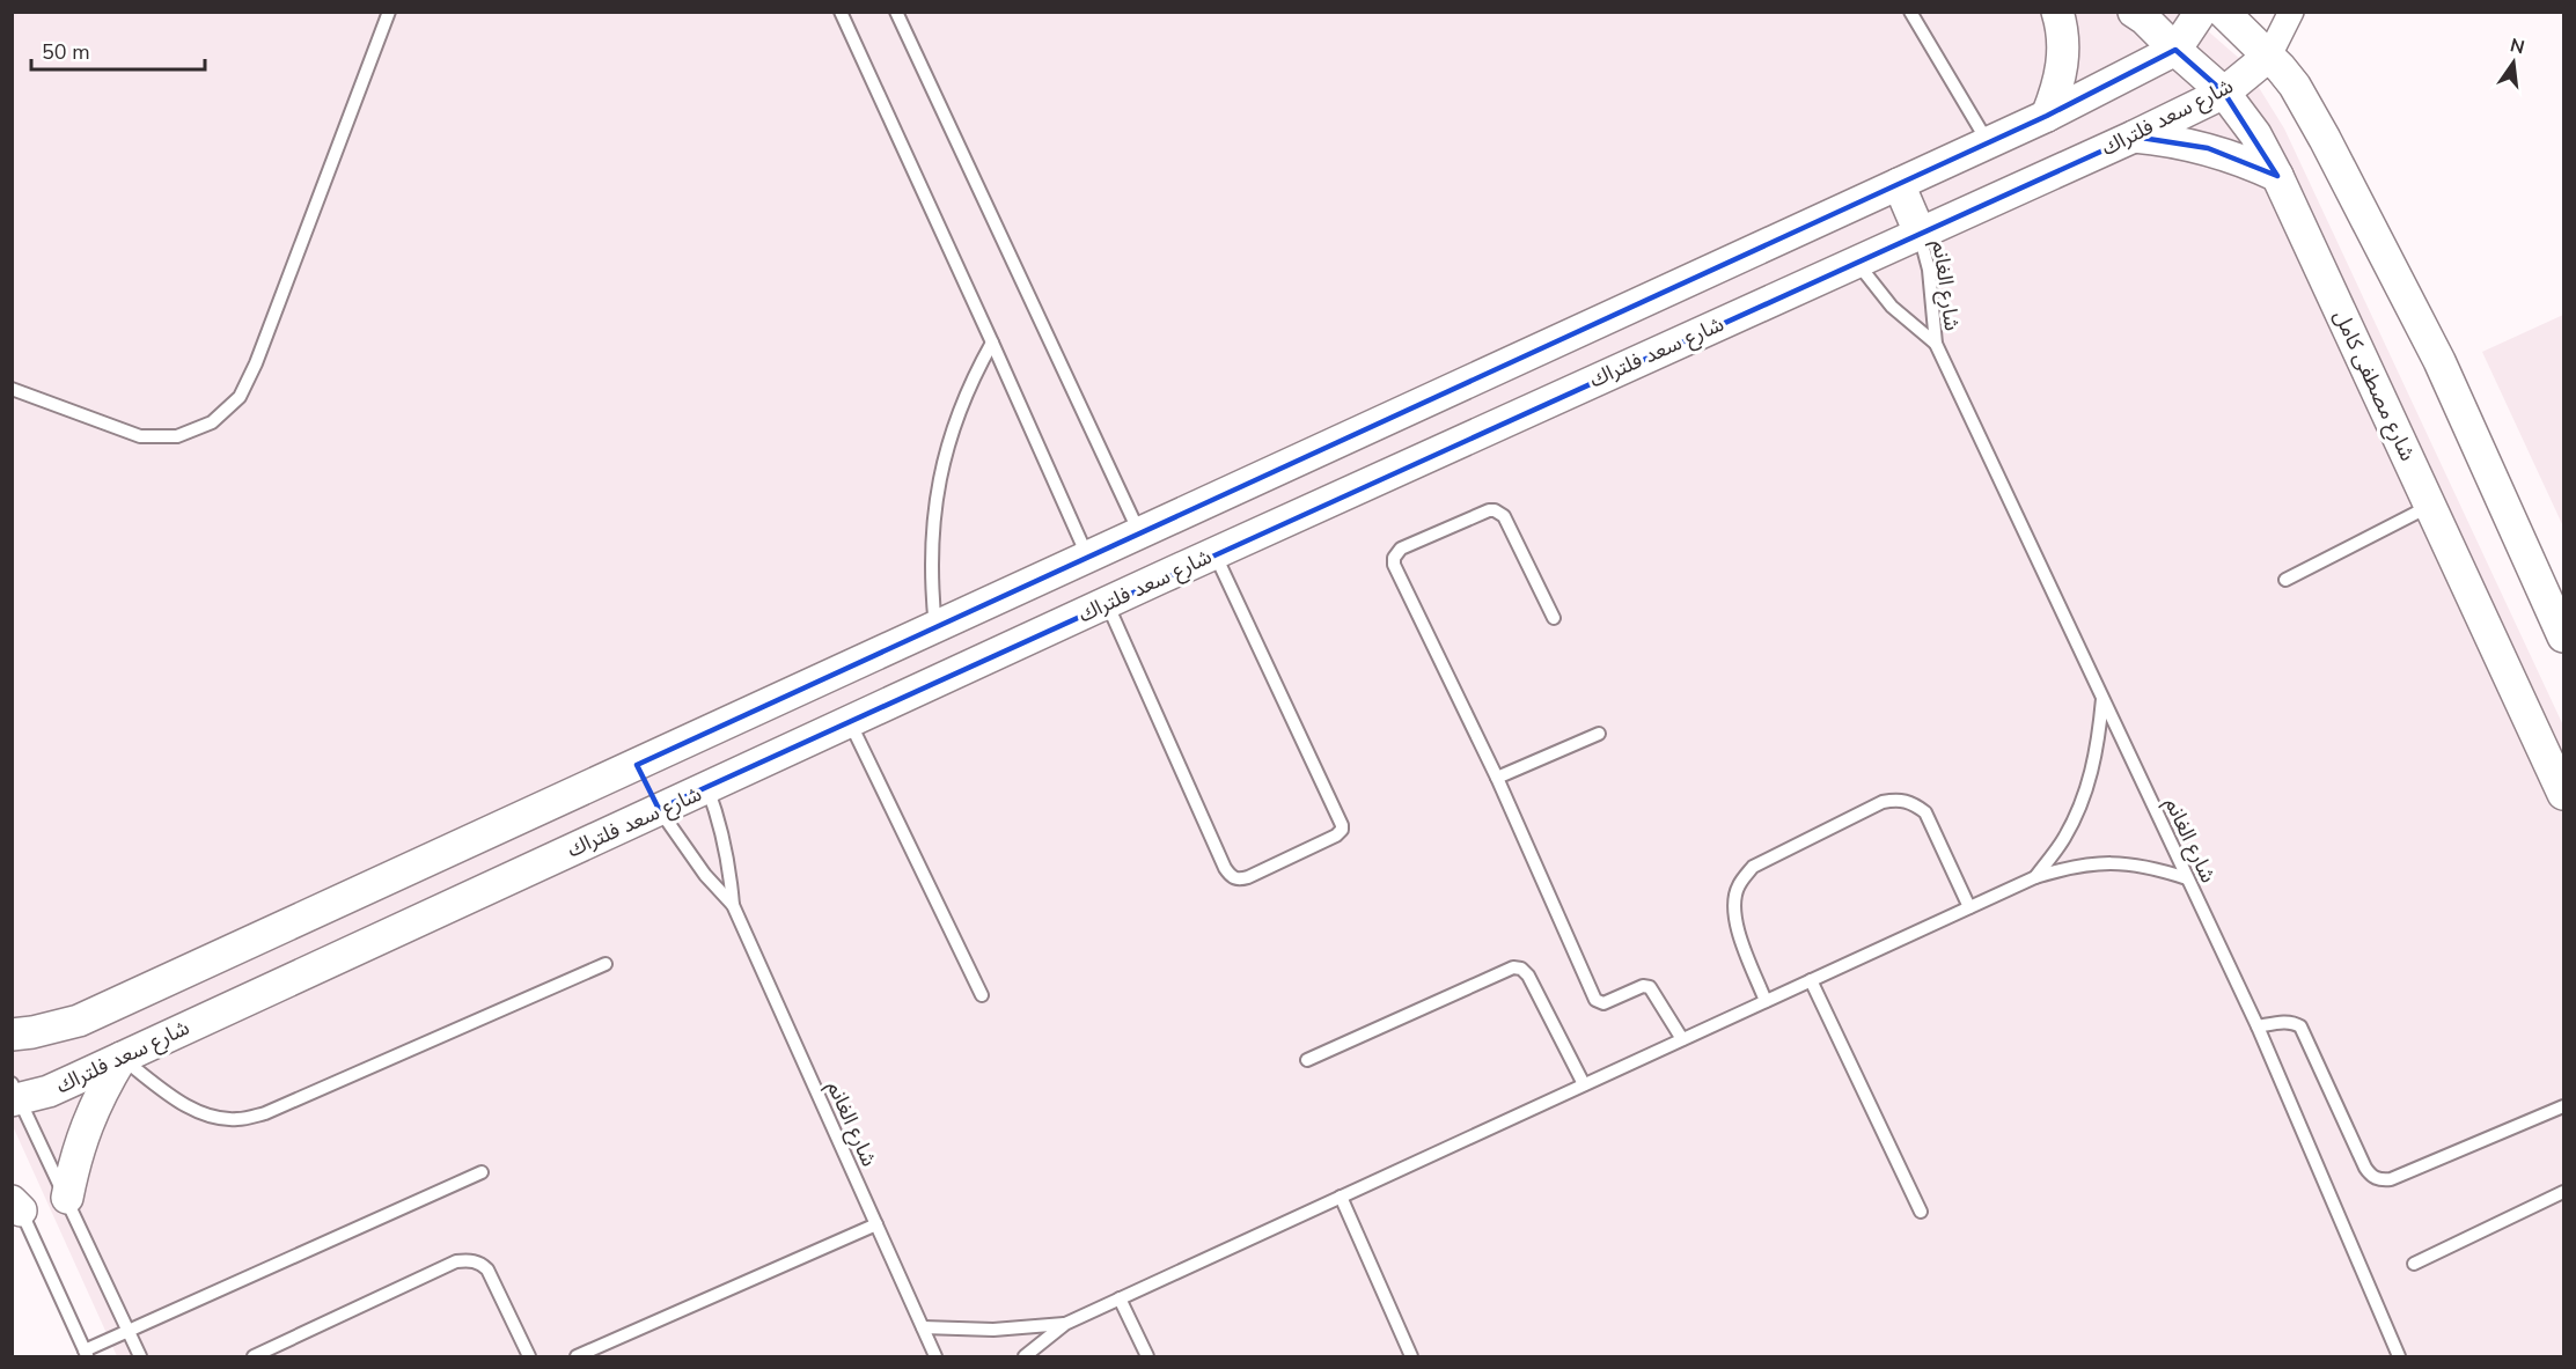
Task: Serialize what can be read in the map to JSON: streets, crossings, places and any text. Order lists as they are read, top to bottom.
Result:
{
  "streets": {
    "street": ["شارع سعد فلتراك", "شارع مصطفى كامل"],
    "lane": ["شارع الغانم"]
  },
  "crossings": [
    ["شارع سعد فلتراك", "شارع الغانم"],
    ["شارع سعد فلتراك", "شارع مصطفى كامل"]
  ],
  "scale_bar": "50 m",
  "north": "top"
}
